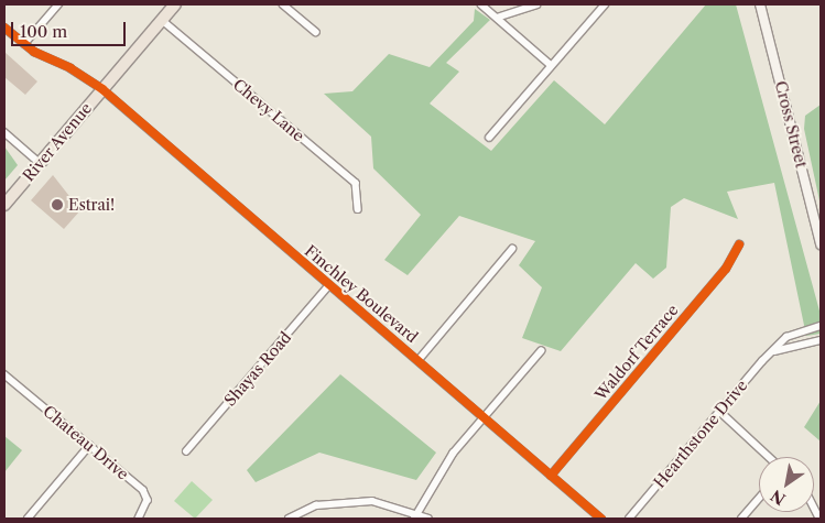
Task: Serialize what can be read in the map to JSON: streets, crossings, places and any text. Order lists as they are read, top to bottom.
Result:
{
  "streets": {
    "highway": ["River Avenue"],
    "main road": ["Cross Street"],
    "street": [
      "Chevy Lane",
      "Finchley Boulevard",
      "Waldorf Terrace",
      "Shayas Road",
      "Hearthstone Drive",
      "Chateau Drive"
    ]
  },
  "crossings": [
    ["Chevy Lane", "River Avenue"],
    ["River Avenue", "Finchley Boulevard"],
    ["Finchley Boulevard", "Waldorf Terrace"],
    ["Finchley Boulevard", "Shayas Road"]
  ],
  "places": ["Estrai!"],
  "scale_bar": "100 m",
  "north": "bottom left"
}
